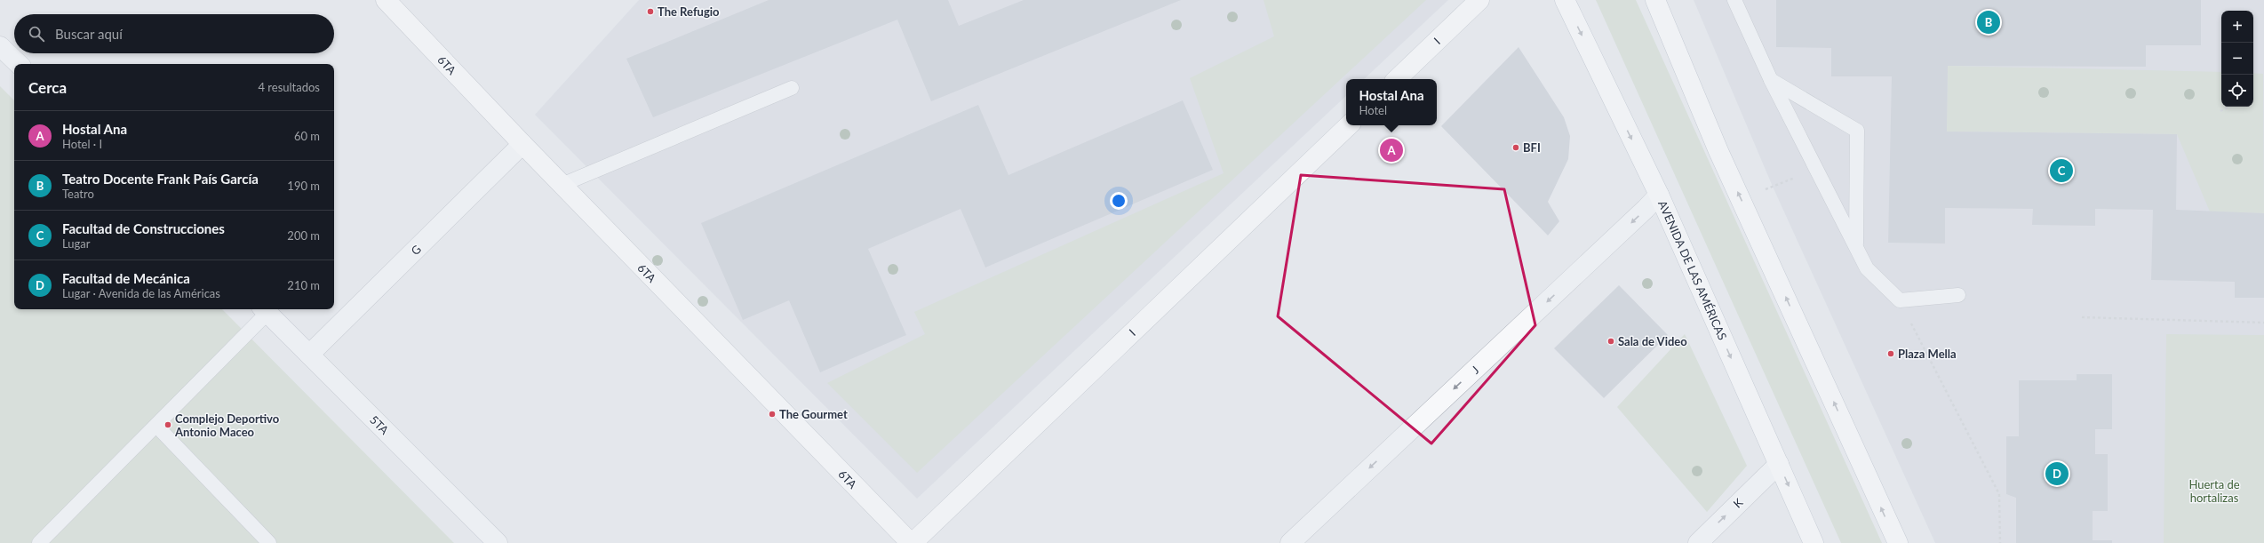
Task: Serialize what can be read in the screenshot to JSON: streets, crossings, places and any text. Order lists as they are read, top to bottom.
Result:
{
  "streets": {
    "street": [
      "I",
      "6TA",
      "G",
      "AVENIDA DE LAS AMÉRICAS",
      "J",
      "5TA",
      "K"
    ]
  },
  "crossings": [
    ["I", "6TA"],
    ["6TA", "G"],
    ["G", "5TA"],
    ["AVENIDA DE LAS AMÉRICAS", "J"],
    ["AVENIDA DE LAS AMÉRICAS", "K"]
  ],
  "one_way": ["J", "K"],
  "parks": ["Huerta de hortalizas"],
  "places": [
    "The Refugio",
    "BFI",
    "Sala de Video",
    "Plaza Mella",
    "The Gourmet",
    "Complejo Deportivo Antonio Maceo"
  ],
  "page": {
    "pins": [
      "B",
      "A",
      "C",
      "D"
    ],
    "map_buttons": ["+", "−"],
    "search": "Buscar aquí",
    "heading": ["Cerca", "4 resultados"],
    "popup": ["Hostal Ana", "Hotel"],
    "list": [
      {
        "mark": "A",
        "name": "Hostal Ana",
        "note": "Hotel · I",
        "value": "60 m"
      },
      {
        "mark": "B",
        "name": "Teatro Docente Frank País García",
        "note": "Teatro",
        "value": "190 m"
      },
      {
        "mark": "C",
        "name": "Facultad de Construcciones",
        "note": "Lugar",
        "value": "200 m"
      },
      {
        "mark": "D",
        "name": "Facultad de Mecánica",
        "note": "Lugar · Avenida de las Américas",
        "value": "210 m"
      }
    ]
  }
}
